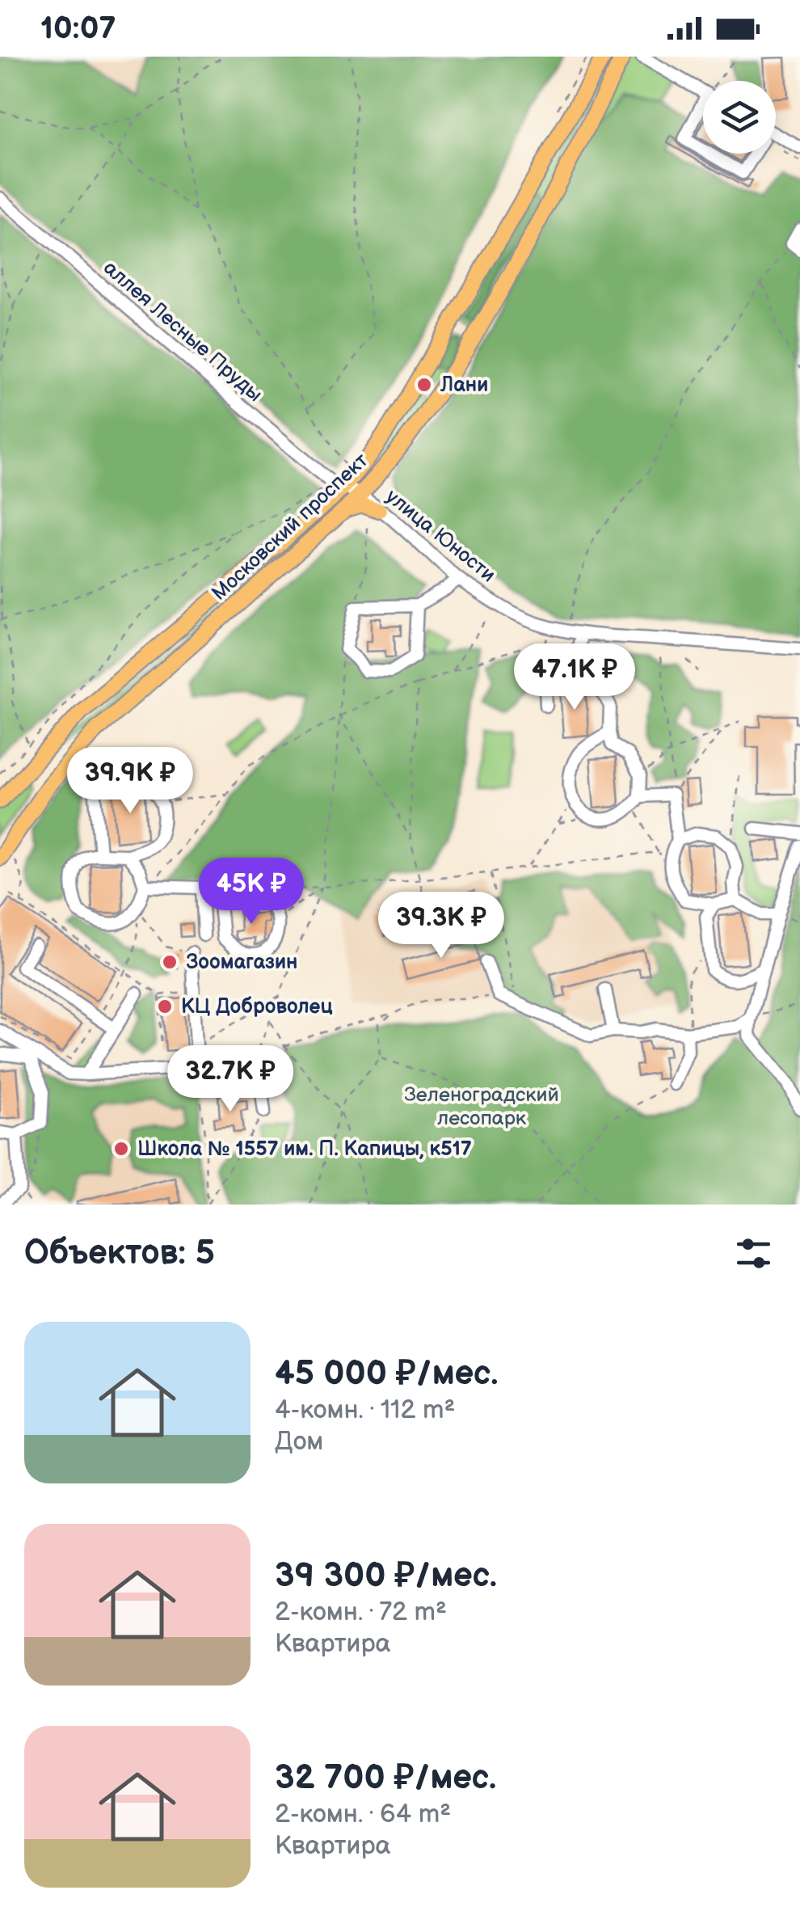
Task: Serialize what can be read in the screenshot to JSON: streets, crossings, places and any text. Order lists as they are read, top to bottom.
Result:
{
  "streets": {
    "main road": ["Московский проспект"],
    "street": ["аллея Лесные Пруды", "улица Юности"]
  },
  "crossings": [
    ["аллея Лесные Пруды", "Московский проспект"],
    ["аллея Лесные Пруды", "улица Юности"],
    ["Московский проспект", "улица Юности"]
  ],
  "parks": ["Зеленоградский лесопарк"],
  "places": [
    "Лани",
    "Зоомагазин",
    "КЦ Доброволец",
    "Школа № 1557 им. П. Капицы, к517"
  ],
  "page": {
    "status": "10:07",
    "price": [
      "47.1K ₽",
      "39.9K ₽",
      "45K ₽",
      "39.3K ₽",
      "32.7K ₽"
    ],
    "heading": "Объектов: 5",
    "list": [
      {
        "name": "45 000 ₽/мес.",
        "note": "4-комн. · 112 m² · Дом"
      },
      {
        "name": "39 300 ₽/мес.",
        "note": "2-комн. · 72 m² · Квартира"
      },
      {
        "name": "32 700 ₽/мес.",
        "note": "2-комн. · 64 m² · Квартира"
      }
    ]
  }
}
